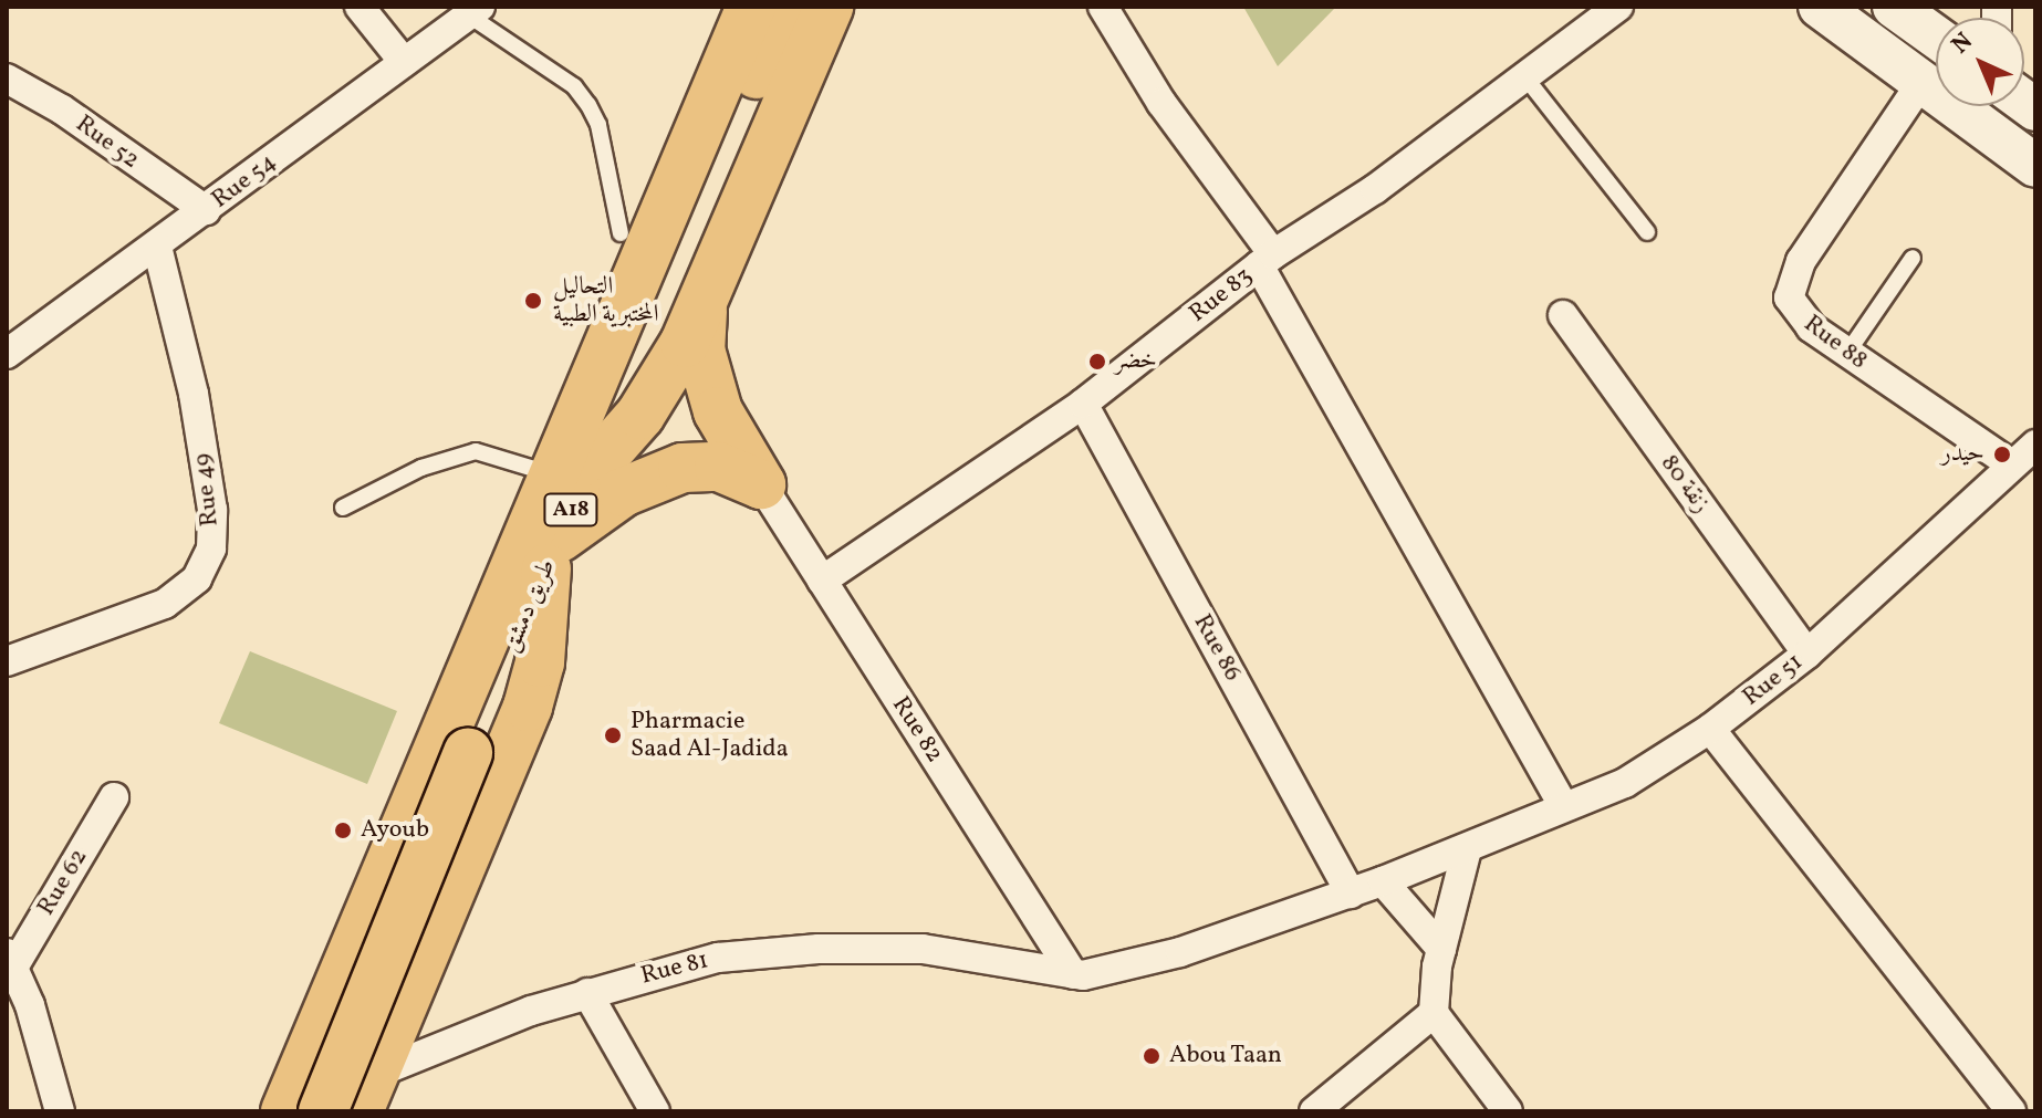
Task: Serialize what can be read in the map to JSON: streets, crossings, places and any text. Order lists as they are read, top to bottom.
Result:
{
  "streets": {
    "highway": ["A18", "طريق دمشق"],
    "street": [
      "Rue 52",
      "Rue 54",
      "Rue 83",
      "Rue 88",
      "زنقة 80",
      "Rue 49",
      "Rue 86",
      "Rue 51",
      "Rue 82",
      "Rue 62",
      "Rue 81"
    ]
  },
  "crossings": [
    ["Rue 52", "Rue 54"],
    ["Rue 54", "Rue 49"],
    ["Rue 83", "Rue 86"],
    ["Rue 83", "Rue 82"],
    ["Rue 88", "Rue 51"],
    ["زنقة 80", "Rue 51"],
    ["Rue 86", "Rue 51"],
    ["Rue 86", "Rue 81"],
    ["Rue 51", "Rue 81"],
    ["Rue 82", "Rue 81"]
  ],
  "places": [
    "التحاليل المختبرية الطبية",
    "خضر",
    "حيدر",
    "Pharmacie Saad Al-Jadida",
    "Ayoub",
    "Abou Taan"
  ],
  "north": "top left"
}
